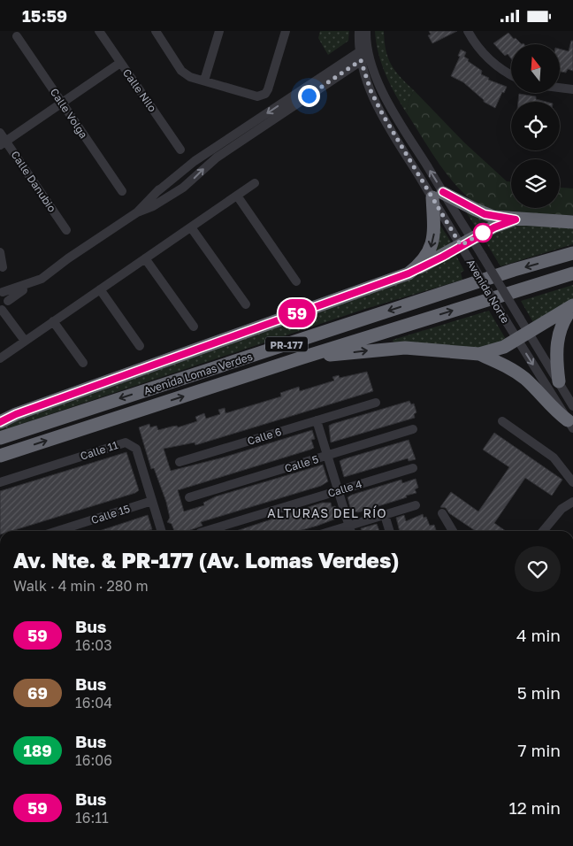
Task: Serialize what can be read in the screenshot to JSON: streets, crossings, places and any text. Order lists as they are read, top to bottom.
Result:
{
  "streets": {
    "highway": ["PR-177", "Avenida Lomas Verdes"],
    "street": [
      "Calle Nilo",
      "Calle Volga",
      "Calle Danubio",
      "Avenida Norte",
      "Calle 6",
      "Calle 11",
      "Calle 5",
      "Calle 4",
      "Calle 15"
    ]
  },
  "crossings": [
    ["Calle 11", "Calle 15"]
  ],
  "districts": ["ALTURAS DEL RÍO"],
  "lines": ["bus line 59"],
  "north": "top",
  "page": {
    "status": "15:59",
    "on_map": "59",
    "heading": ["Av. Nte. & PR-177 (Av. Lomas Verdes)", "Walk · 4 min · 280 m"],
    "list": [
      {
        "mark": "59",
        "name": "Bus",
        "note": "16:03",
        "value": "4 min"
      },
      {
        "mark": "69",
        "name": "Bus",
        "note": "16:04",
        "value": "5 min"
      },
      {
        "mark": "189",
        "name": "Bus",
        "note": "16:06",
        "value": "7 min"
      },
      {
        "mark": "59",
        "name": "Bus",
        "note": "16:11",
        "value": "12 min"
      }
    ]
  }
}
